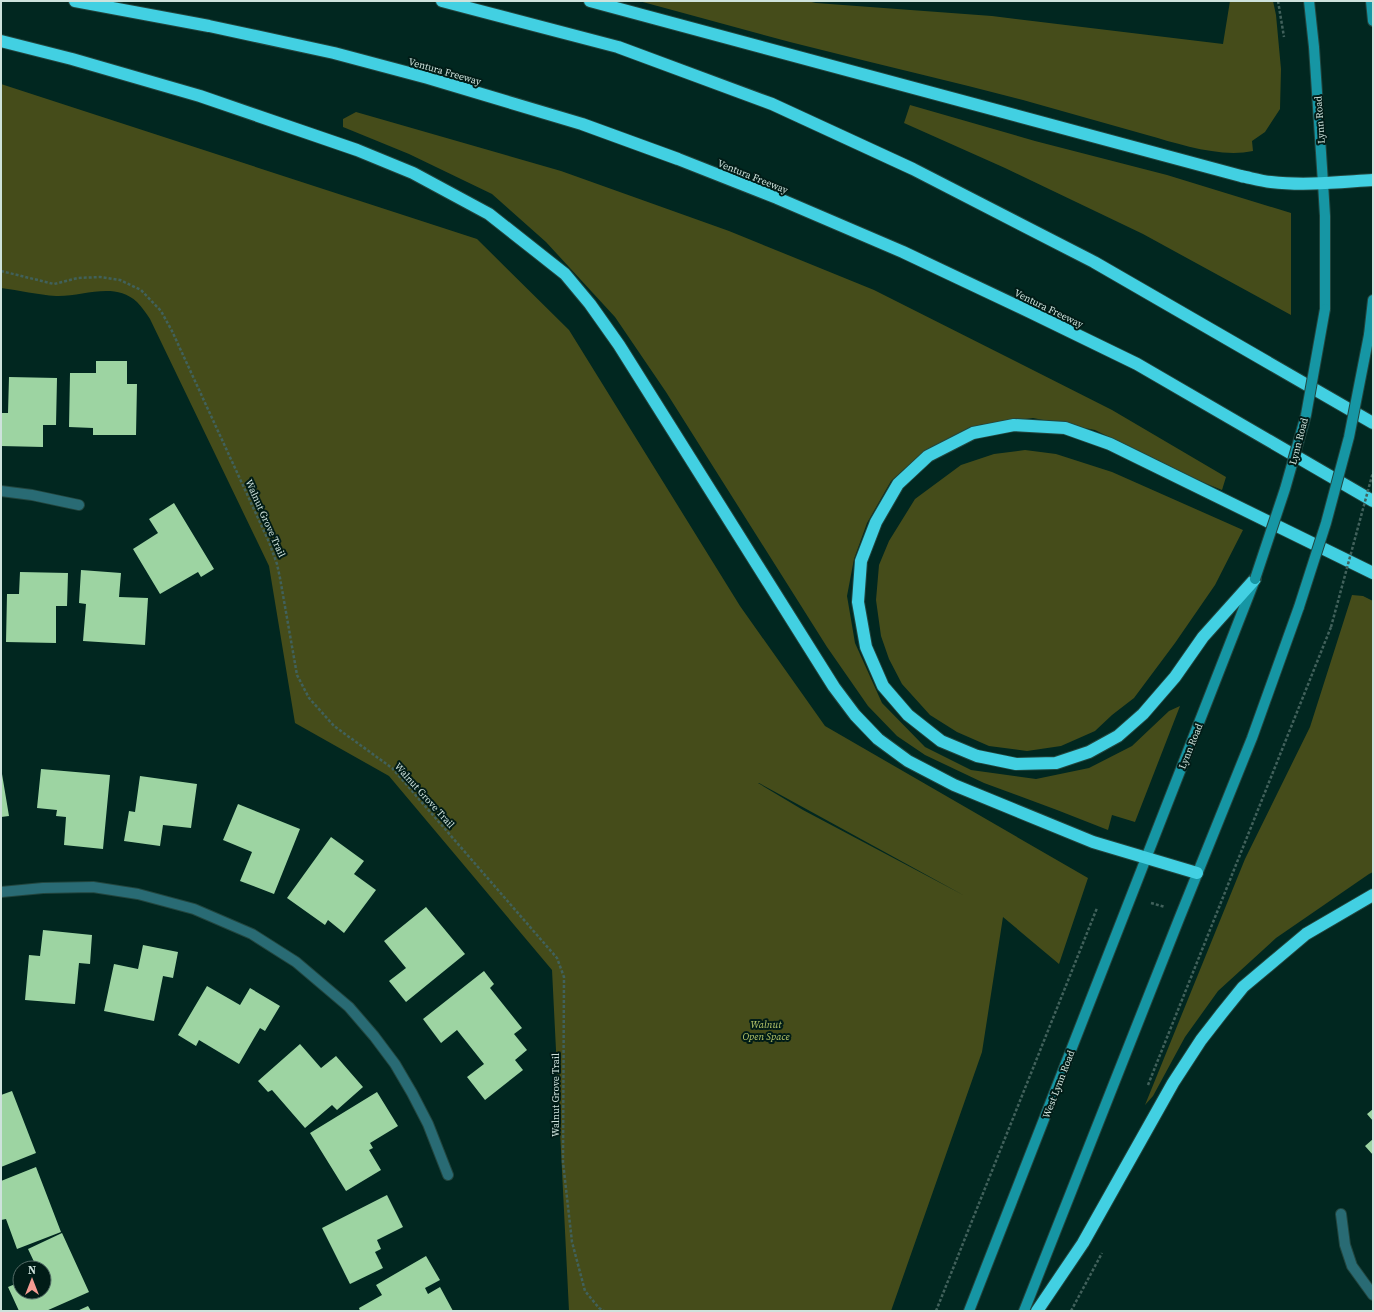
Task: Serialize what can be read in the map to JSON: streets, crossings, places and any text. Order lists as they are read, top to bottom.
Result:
{
  "streets": {
    "highway": ["Ventura Freeway"],
    "main road": ["Lynn Road", "West Lynn Road"],
    "path": ["Walnut Grove Trail"]
  },
  "crossings": [
    ["Lynn Road", "West Lynn Road"]
  ],
  "parks": ["Walnut Open Space"],
  "north": "top"
}
